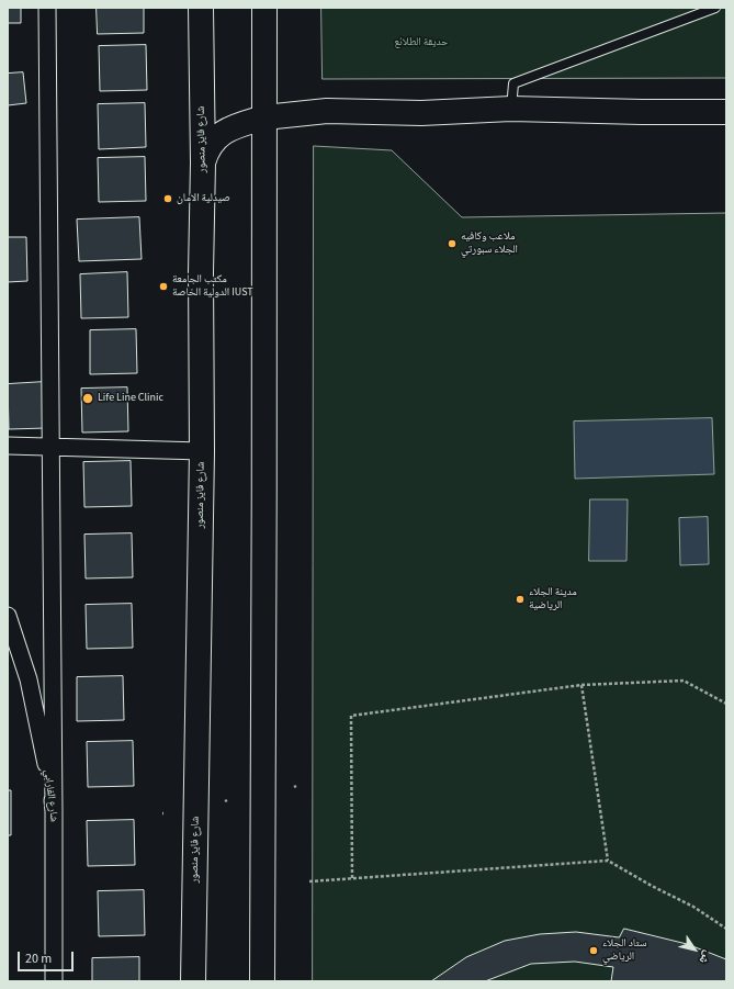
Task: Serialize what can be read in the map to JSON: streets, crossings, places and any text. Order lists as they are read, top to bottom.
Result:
{
  "streets": {
    "main road": ["شارع فايز منصور"],
    "street": ["شارع الفارابي"]
  },
  "parks": ["حديقة الطلائع"],
  "places": [
    "صيدلية الامان",
    "ملاعب وكافيه الجلاء سبورتي",
    "مكتب الجامعة الدولية الخاصة IUST",
    "Life Line Clinic",
    "مدينة الجلاء الرياضية",
    "ستاد الجلاء الرياضي"
  ],
  "scale_bar": "20 m",
  "north": "bottom right"
}
